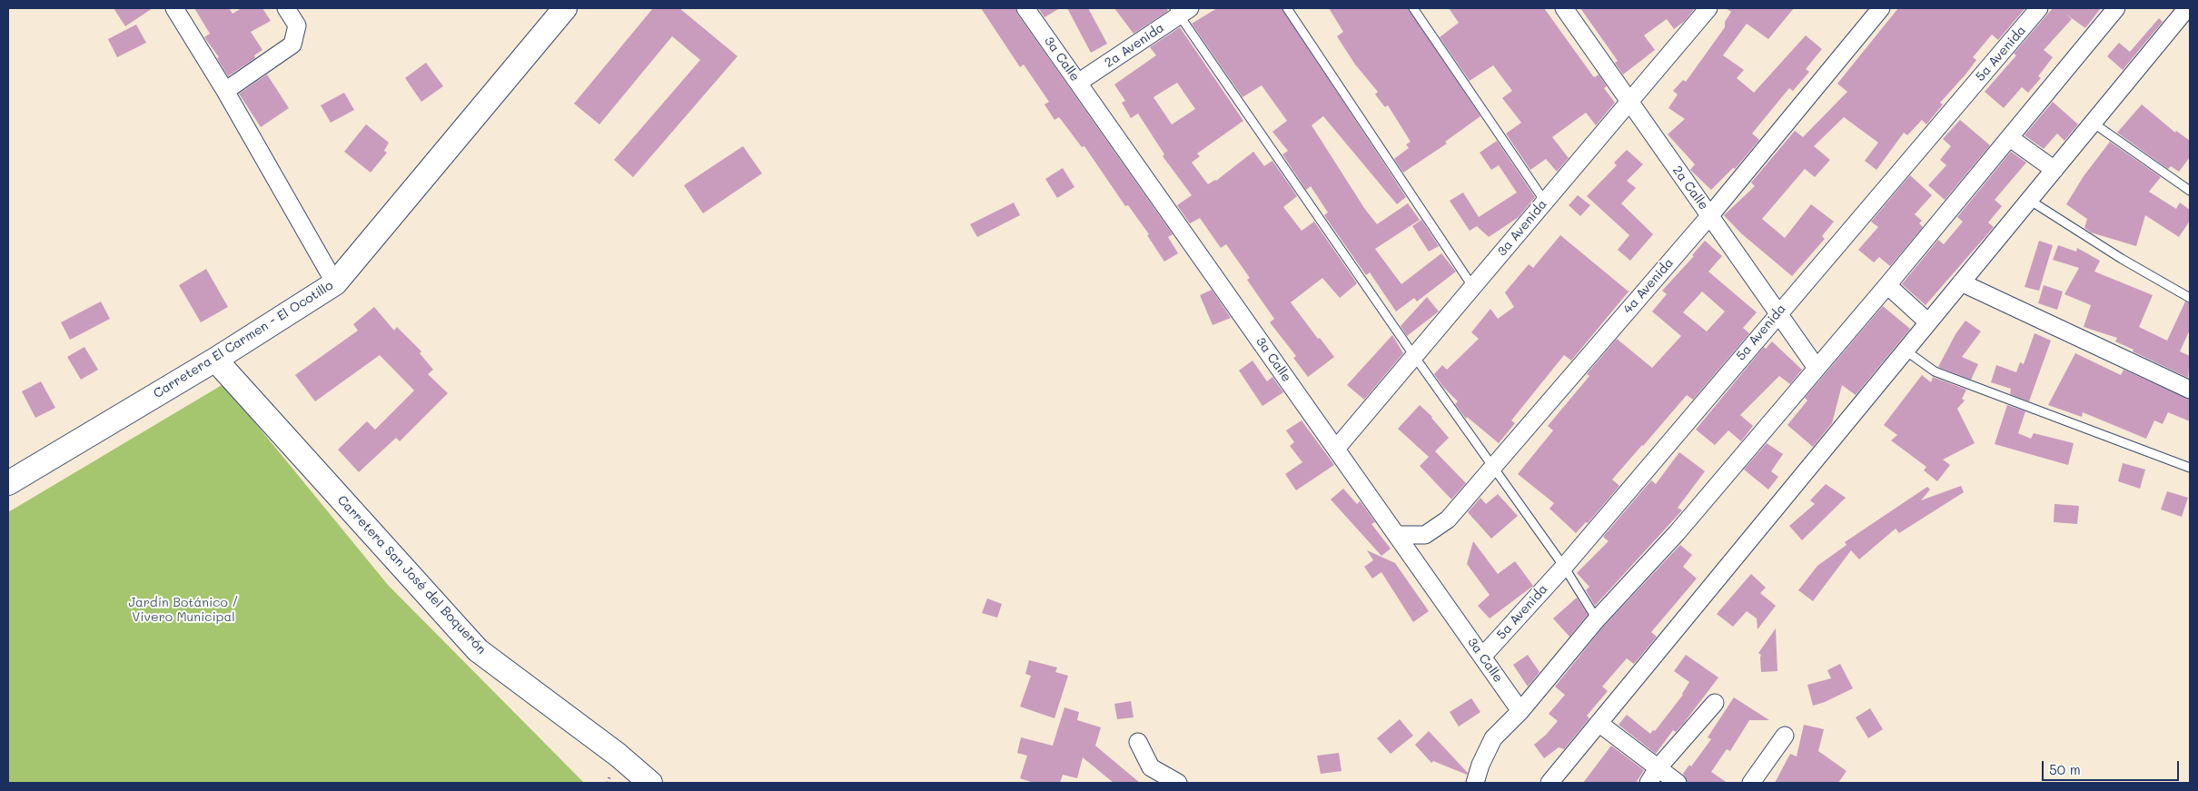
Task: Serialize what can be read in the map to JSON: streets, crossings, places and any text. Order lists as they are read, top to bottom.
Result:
{
  "streets": {
    "main road": ["Carretera El Carmen - El Ocotillo", "Carretera San José del Boquerón"],
    "street": [
      "2a Avenida",
      "5a Avenida",
      "3a Calle",
      "2a Calle",
      "3a Avenida",
      "4a Avenida"
    ]
  },
  "crossings": [
    ["2a Avenida", "3a Calle"],
    ["5a Avenida", "3a Calle"],
    ["5a Avenida", "2a Calle"],
    ["3a Calle", "3a Avenida"],
    ["3a Calle", "4a Avenida"],
    ["2a Calle", "3a Avenida"],
    ["2a Calle", "4a Avenida"],
    ["Carretera El Carmen - El Ocotillo", "Carretera San José del Boquerón"]
  ],
  "parks": ["Jardín Botánico / Vivero Municipal"],
  "scale_bar": "50 m"
}
